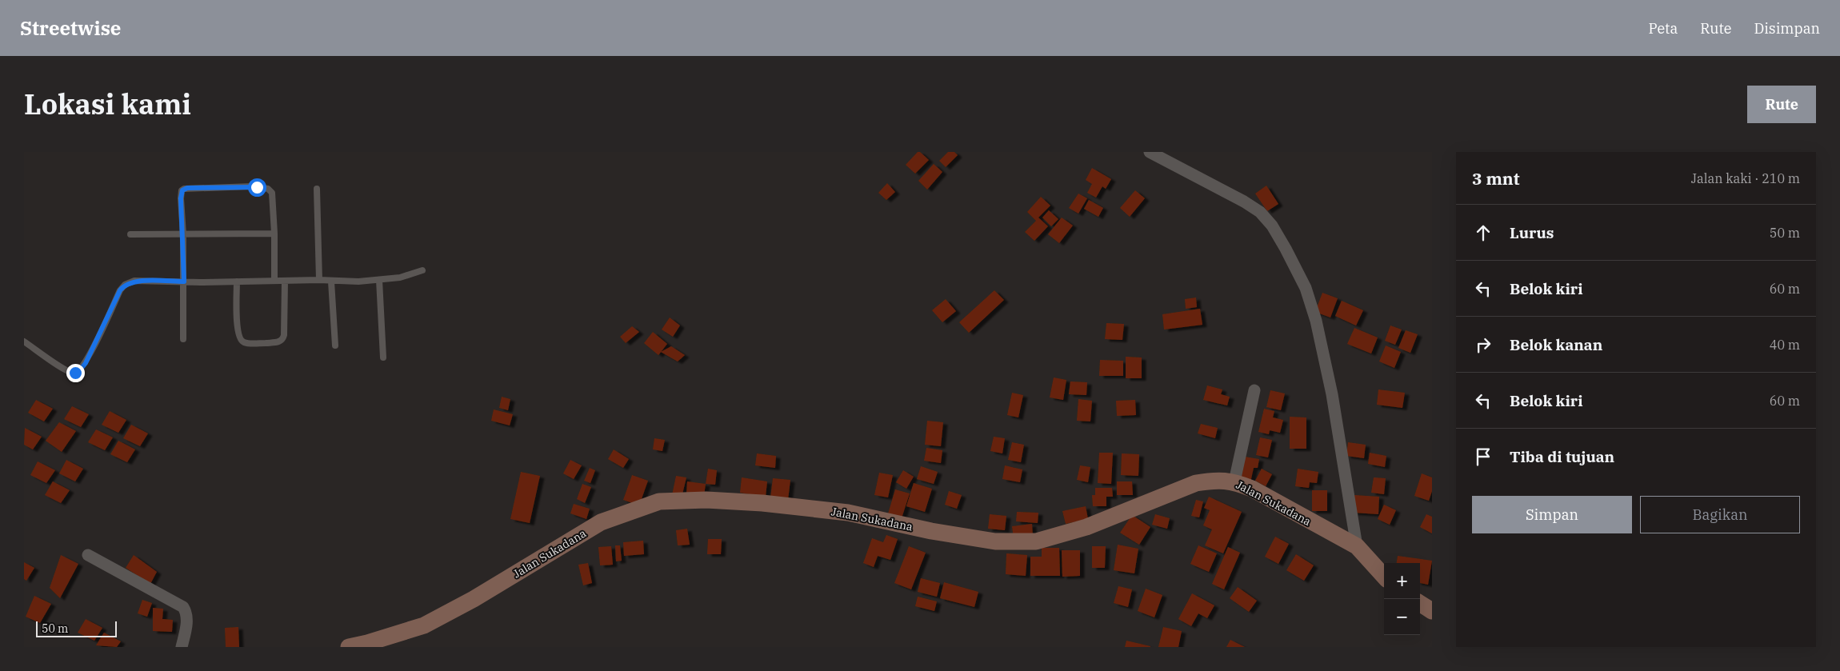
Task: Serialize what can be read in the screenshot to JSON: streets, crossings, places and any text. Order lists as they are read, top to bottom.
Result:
{
  "streets": {
    "main road": ["Jalan Sukadana"]
  },
  "scale_bar": "50 m",
  "page": {
    "header": "Streetwise",
    "nav": ["Peta", "Rute", "Disimpan"],
    "title": "Lokasi kami",
    "buttons": [
      "Rute",
      ["Simpan", "Bagikan"]
    ],
    "heading": ["3 mnt", "Jalan kaki · 210 m"],
    "list": [
      ["Lurus", "50 m"],
      ["Belok kiri", "60 m"],
      ["Belok kanan", "40 m"],
      ["Belok kiri", "60 m"],
      "Tiba di tujuan"
    ],
    "map_buttons": ["+", "−"],
    "scale": "50 m"
  }
}
